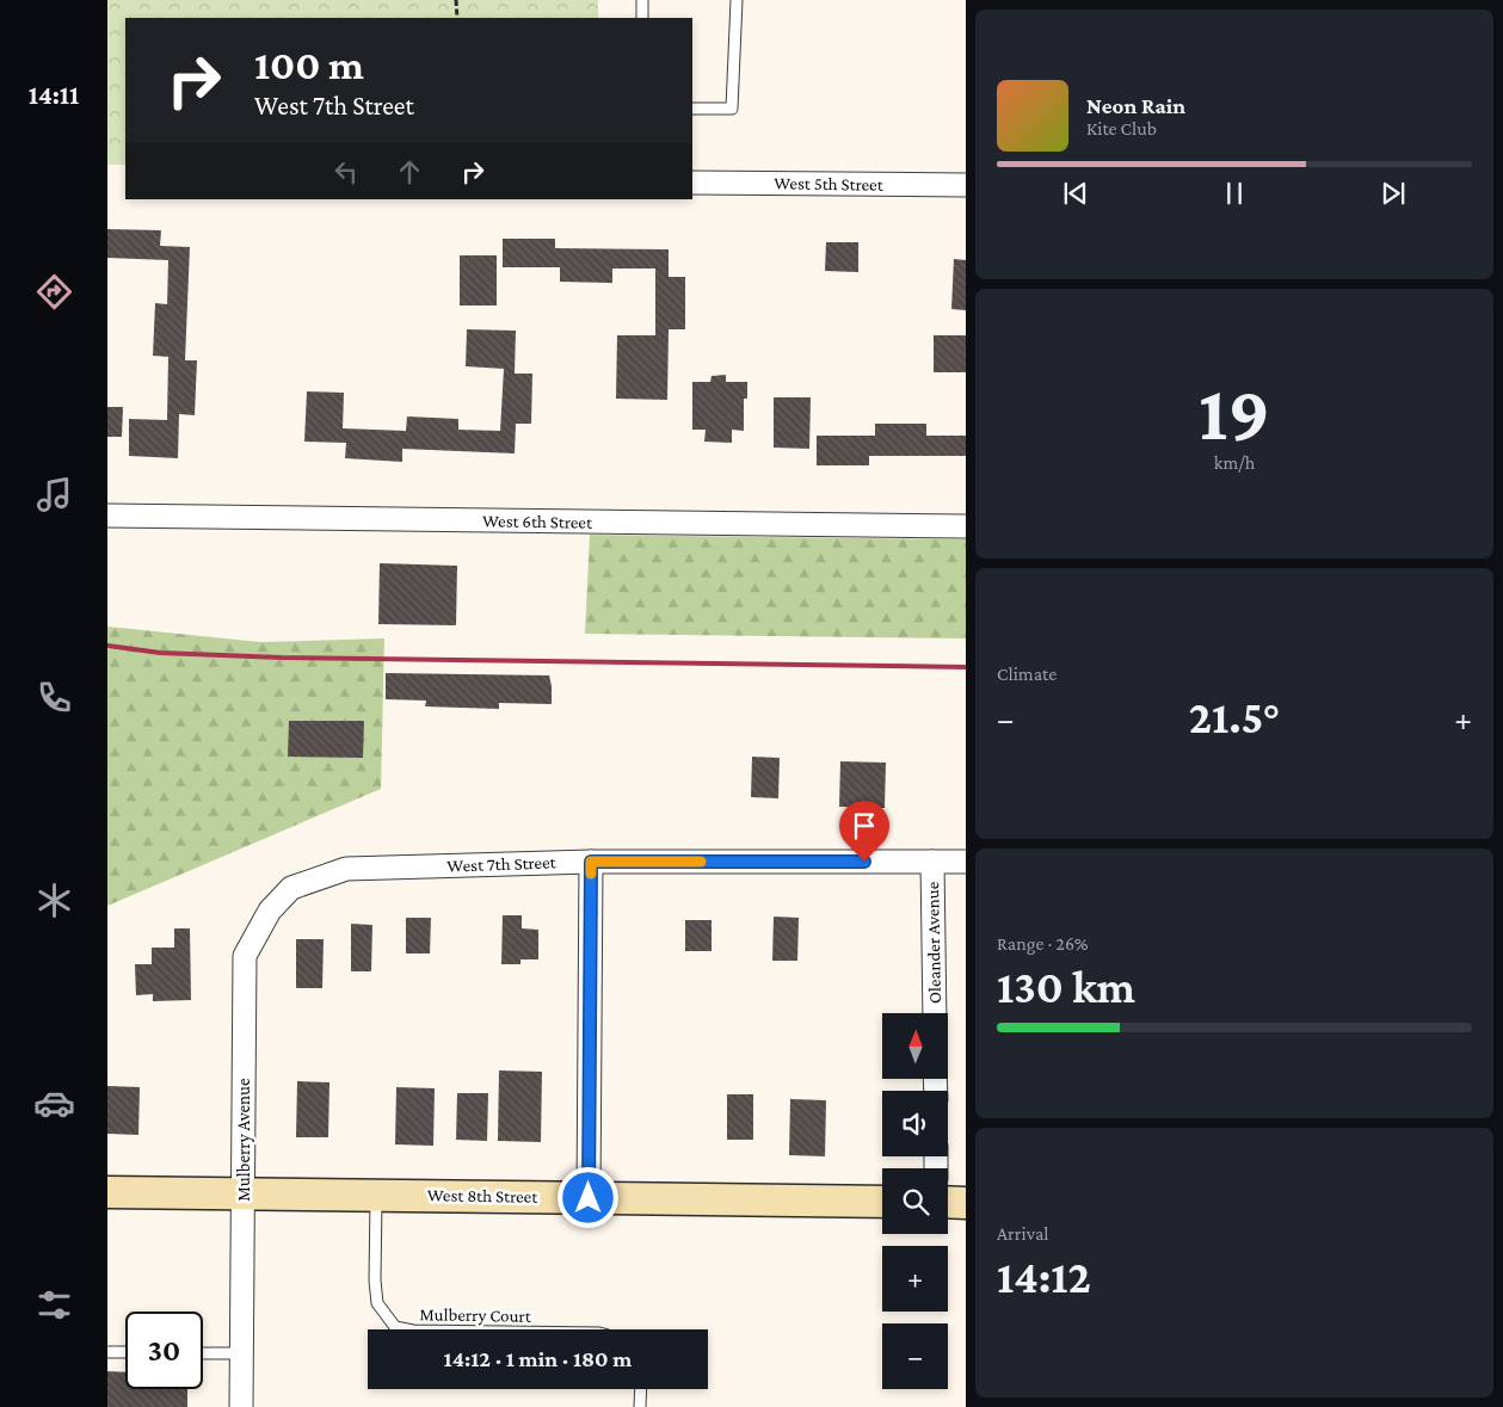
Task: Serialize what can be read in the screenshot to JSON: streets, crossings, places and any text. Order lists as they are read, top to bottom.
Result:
{
  "streets": {
    "street": [
      "West 5th Street",
      "West 6th Street",
      "West 7th Street",
      "Oleander Avenue",
      "Mulberry Avenue",
      "West 8th Street"
    ],
    "lane": ["Mulberry Court"]
  },
  "crossings": [
    ["West 7th Street", "Oleander Avenue"],
    ["West 7th Street", "Mulberry Avenue"],
    ["Mulberry Avenue", "West 8th Street"],
    ["West 8th Street", "Mulberry Court"]
  ],
  "north": "top",
  "page": {
    "tabs": "14:11",
    "turn": ["100 m", "West 7th Street"],
    "song": ["Neon Rain", "Kite Club"],
    "tile": [
      ["19", "km/h"],
      "Climate",
      ["Range · 26%", "130 km"],
      ["Arrival", "14:12"]
    ],
    "heat": ["−", "21.5°", "+"],
    "map_buttons": ["+", "−"],
    "limit": "30",
    "trip": "14:12 · 1 min · 180 m"
  }
}
